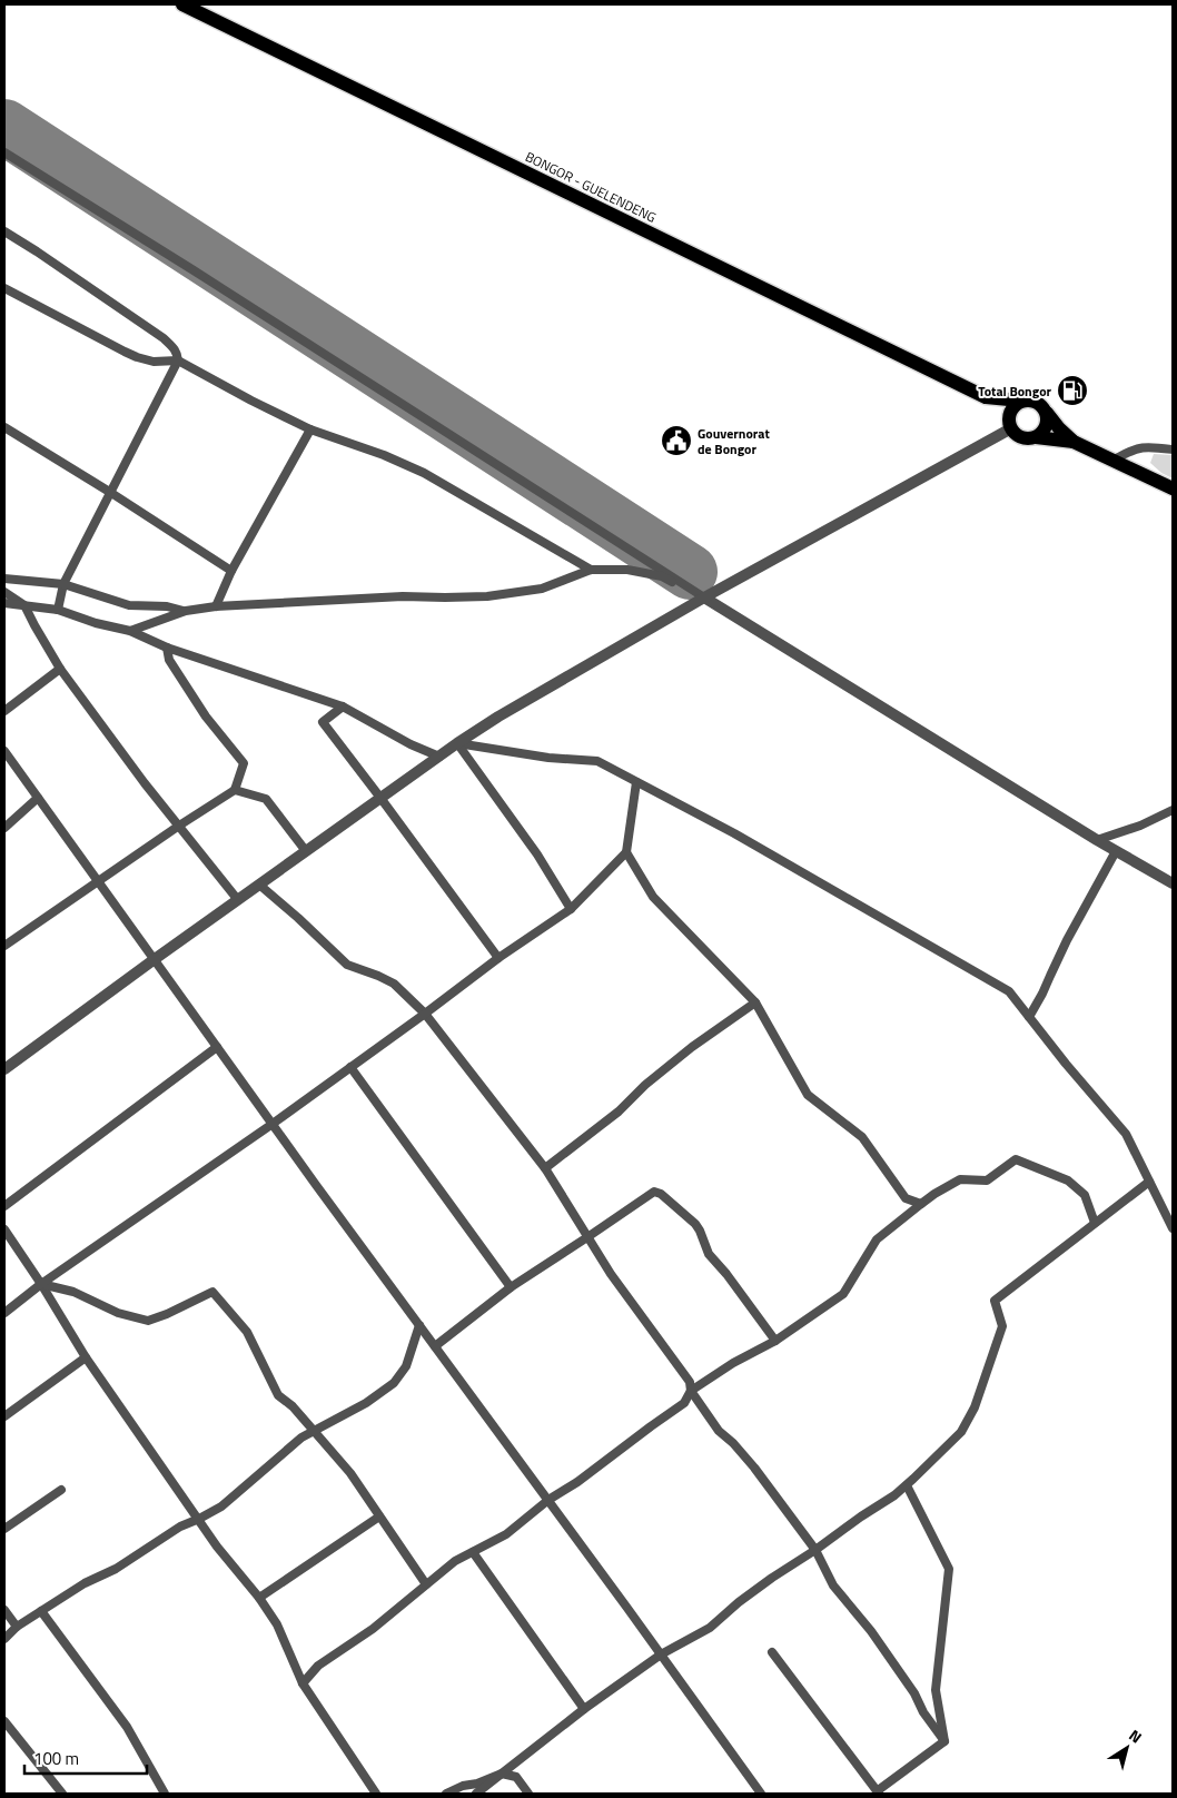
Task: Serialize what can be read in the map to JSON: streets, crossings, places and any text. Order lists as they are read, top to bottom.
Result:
{
  "streets": {
    "highway": ["BONGOR - GUELENDENG"]
  },
  "places": {
    "fuel station": ["Total Bongor"],
    "public building": ["Gouvernorat de Bongor"]
  },
  "scale_bar": "100 m",
  "north": "top right"
}
